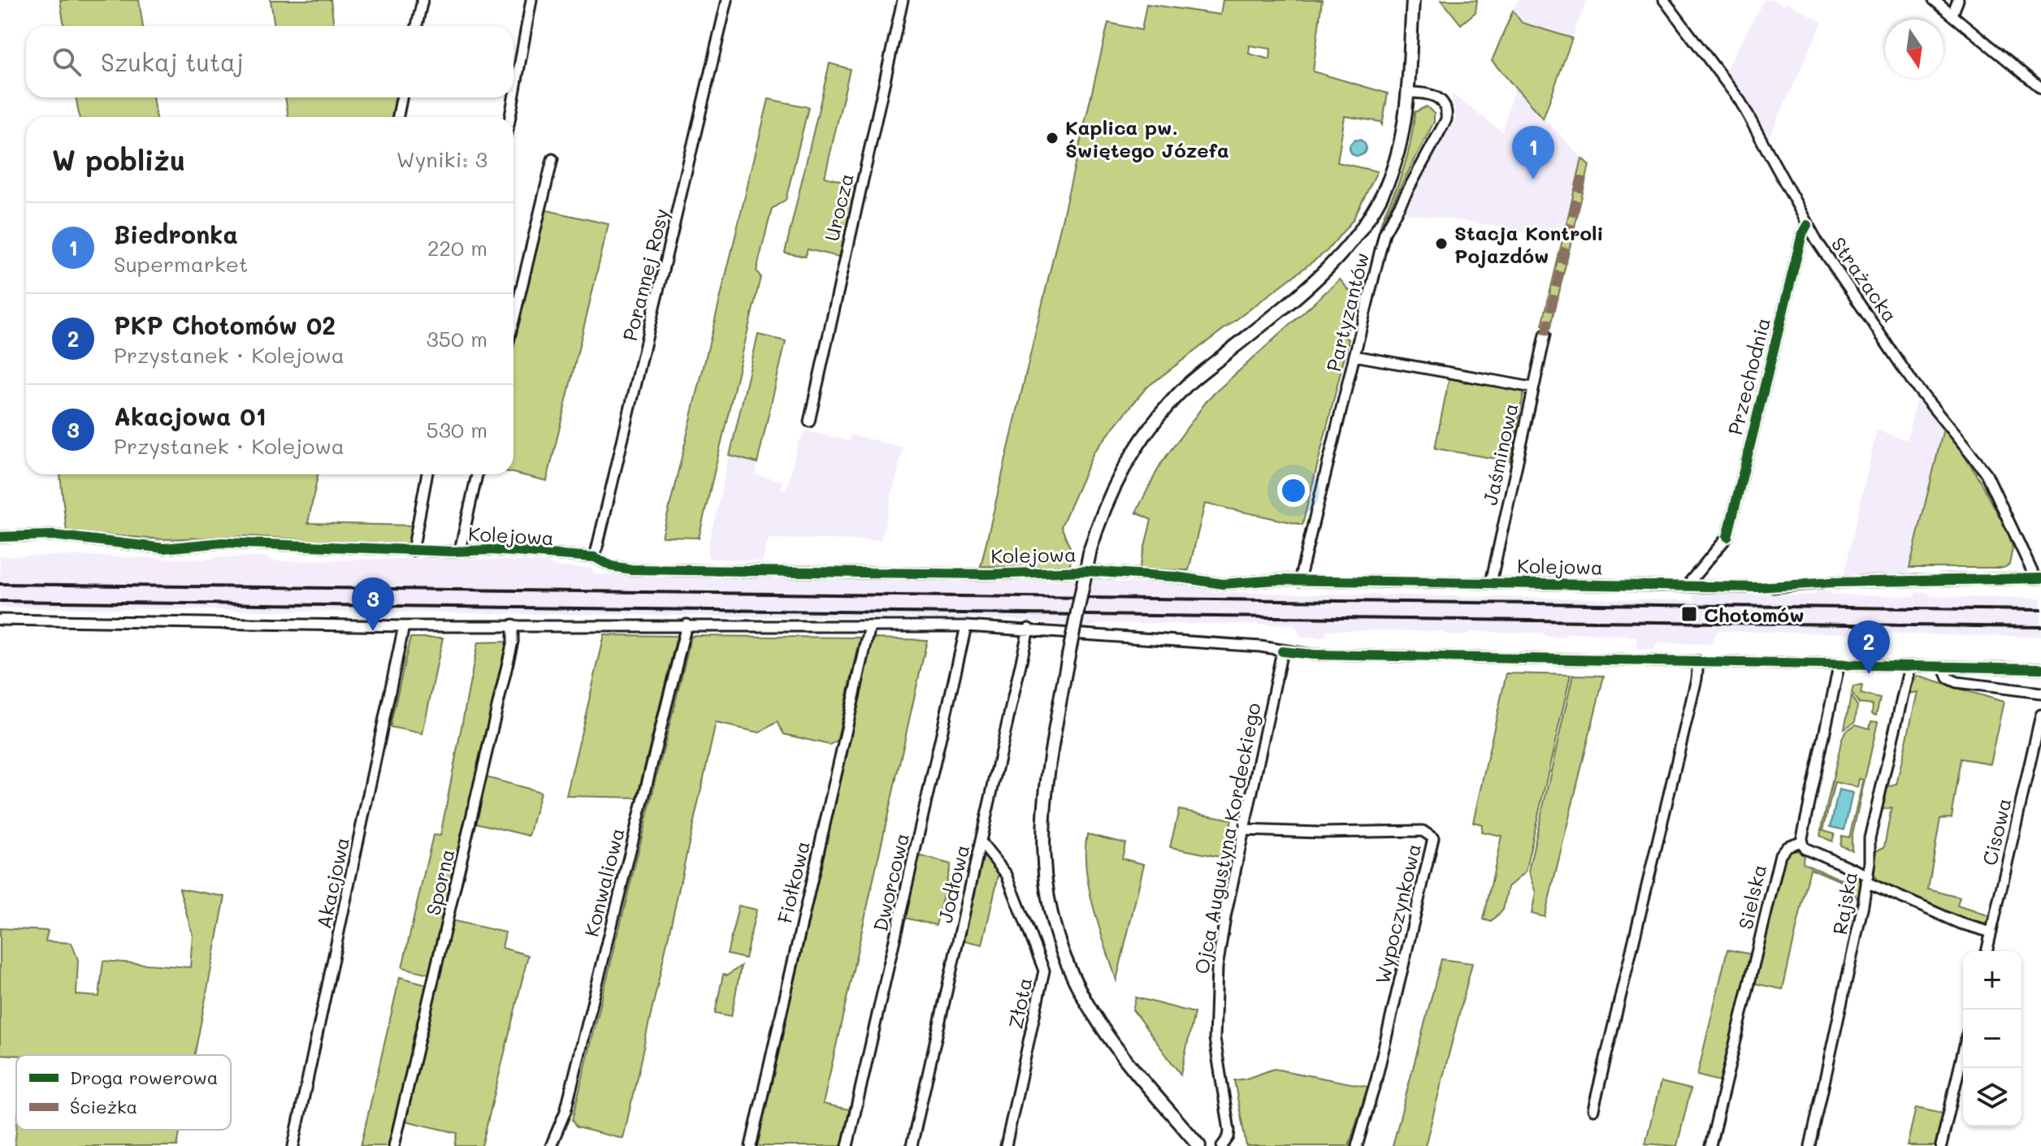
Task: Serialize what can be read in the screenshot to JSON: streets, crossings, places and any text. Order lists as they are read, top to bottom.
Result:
{
  "streets": {
    "street": [
      "Urocza",
      "Porannej Rosy",
      "Strażacka",
      "Partyzantów",
      "Przechodnia",
      "Jaśminowa",
      "Kolejowa",
      "Cisowa",
      "Ojca Augustyna Kordeckiego",
      "Sporna",
      "Konwaliowa",
      "Fiołkowa",
      "Dworcowa",
      "Akacjowa",
      "Jodłowa",
      "Sielska",
      "Rajska",
      "Wypoczynkowa",
      "Złota"
    ]
  },
  "crossings": [
    ["Porannej Rosy", "Kolejowa"],
    ["Strażacka", "Przechodnia"],
    ["Partyzantów", "Kolejowa"],
    ["Przechodnia", "Kolejowa"],
    ["Jaśminowa", "Kolejowa"],
    ["Ojca Augustyna Kordeckiego", "Wypoczynkowa"],
    ["Jodłowa", "Złota"]
  ],
  "places": {
    "other": ["Kaplica pw. Świętego Józefa", "Stacja Kontroli Pojazdów"],
    "transit": ["Chotomów"]
  },
  "legend": ["Droga rowerowa", "Ścieżka"],
  "north": "bottom",
  "page": {
    "search": "Szukaj tutaj",
    "heading": ["W pobliżu", "Wyniki: 3"],
    "pins": ["1", "3", "2"],
    "list": [
      {
        "mark": "1",
        "name": "Biedronka",
        "note": "Supermarket",
        "value": "220 m"
      },
      {
        "mark": "2",
        "name": "PKP Chotomów 02",
        "note": "Przystanek · Kolejowa",
        "value": "350 m"
      },
      {
        "mark": "3",
        "name": "Akacjowa 01",
        "note": "Przystanek · Kolejowa",
        "value": "530 m"
      }
    ],
    "map_buttons": ["+", "−"]
  }
}
